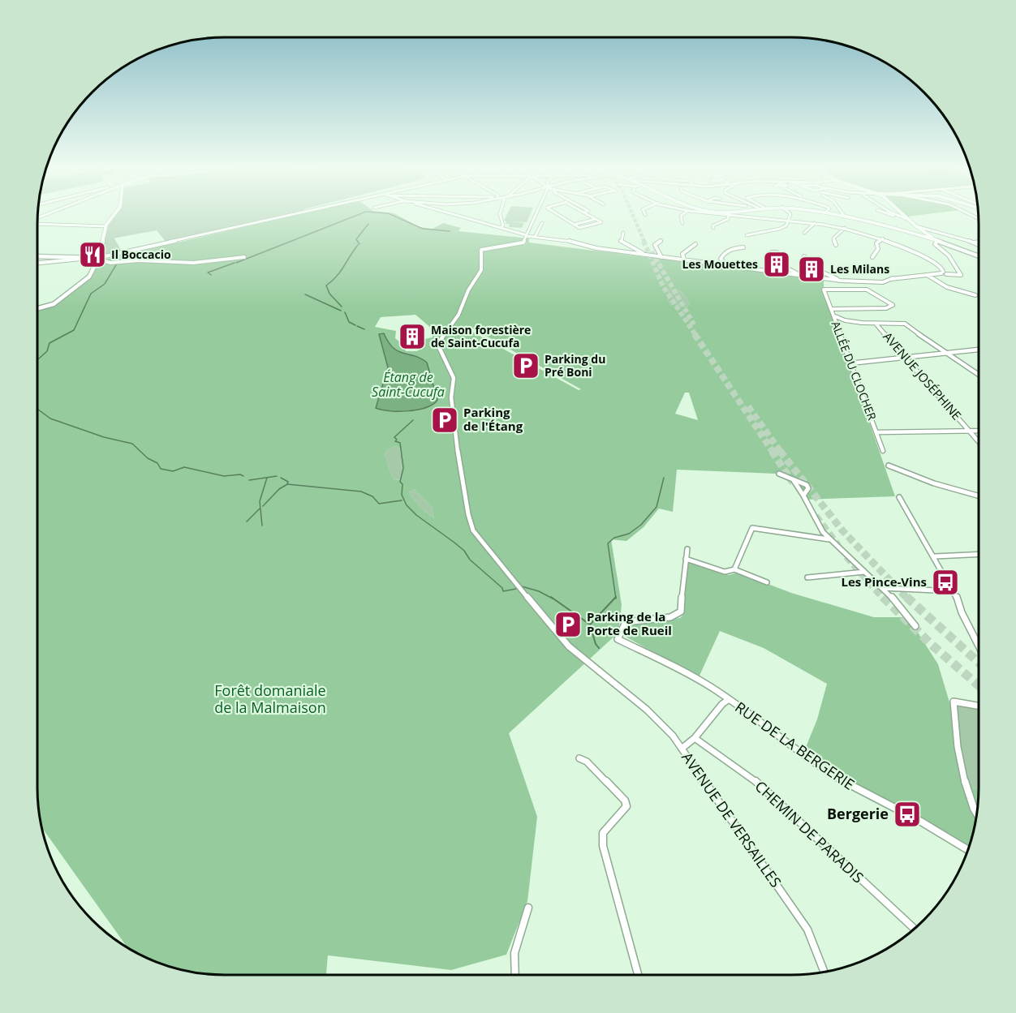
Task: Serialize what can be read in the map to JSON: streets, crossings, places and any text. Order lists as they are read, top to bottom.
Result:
{
  "streets": {
    "street": [
      "ALLÉE DU CLOCHER",
      "AVENUE JOSÉPHINE",
      "RUE DE LA BERGERIE",
      "AVENUE DE VERSAILLES",
      "CHEMIN DE PARADIS"
    ]
  },
  "water": ["Étang de Saint-Cucufa"],
  "parks": ["Forêt domaniale de la Malmaison"],
  "places": {
    "restaurant": ["Il Boccacio"],
    "building": ["Les Mouettes", "Les Milans", "Maison forestière de Saint-Cucufa"],
    "parking": ["Parking du Pré Boni", "Parking de l'Étang", "Parking de la Porte de Rueil"],
    "bus stop": ["Les Pince-Vins", "Bergerie"]
  }
}
